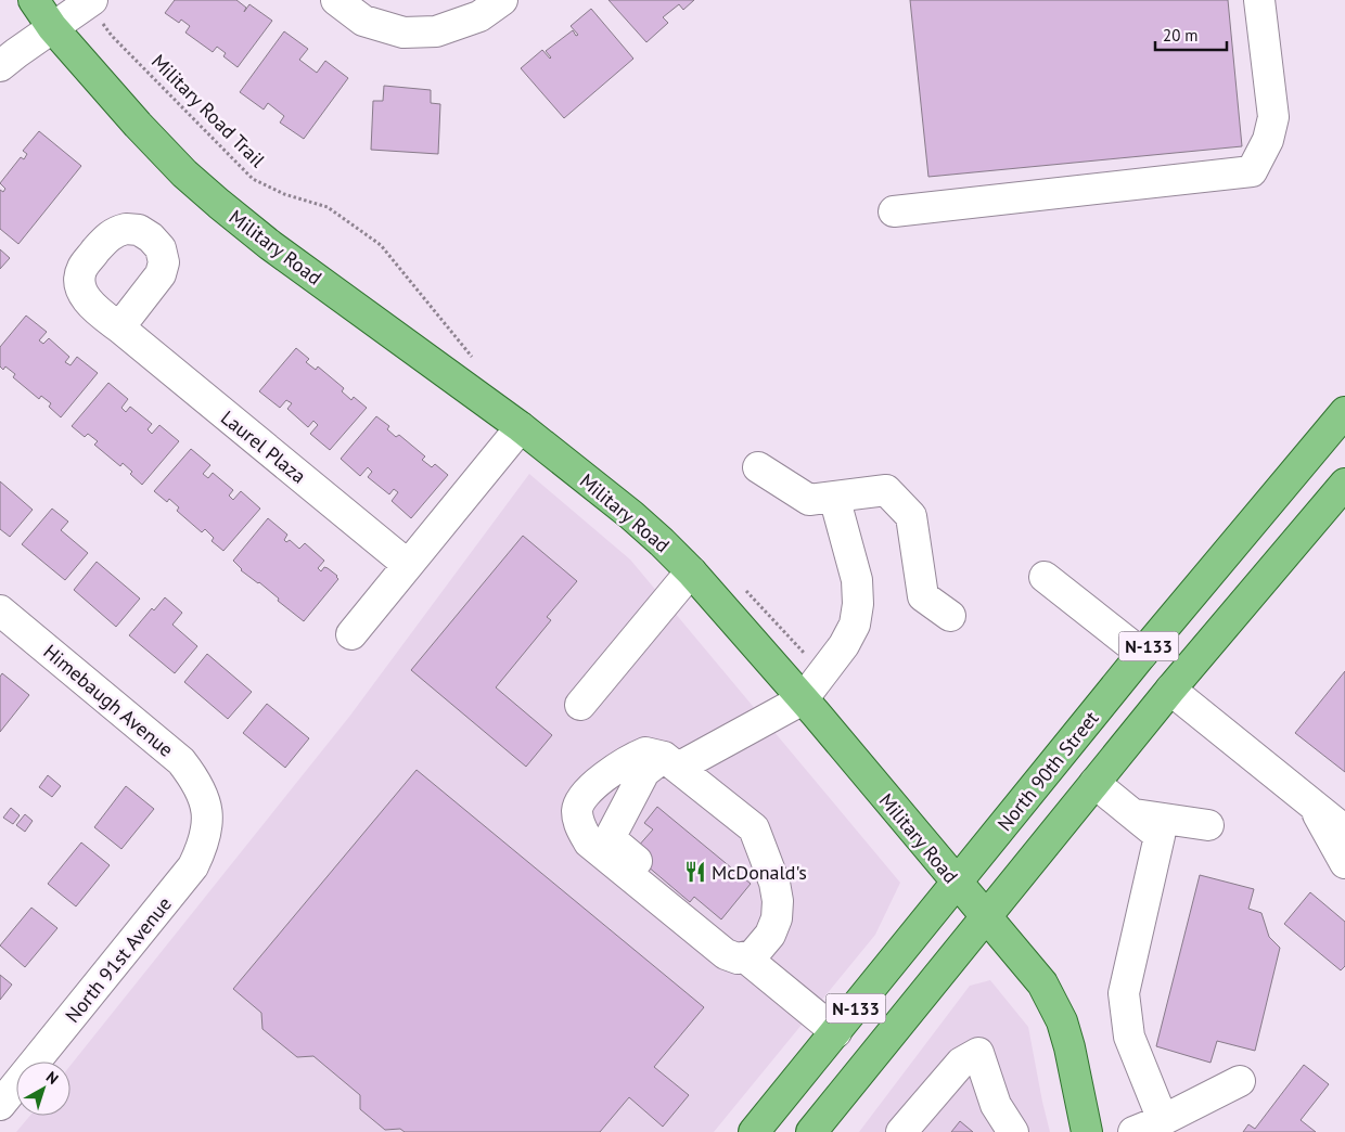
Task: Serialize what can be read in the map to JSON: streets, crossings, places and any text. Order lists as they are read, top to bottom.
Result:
{
  "streets": {
    "main road": ["Military Road", "N-133", "North 90th Street"],
    "street": ["Laurel Plaza", "Himebaugh Avenue", "North 91st Avenue"],
    "path": ["Military Road Trail"]
  },
  "crossings": [
    ["Military Road", "N-133"],
    ["Military Road", "North 90th Street"],
    ["Himebaugh Avenue", "North 91st Avenue"]
  ],
  "places": {
    "restaurant": ["McDonald's"]
  },
  "scale_bar": "20 m",
  "north": "top right"
}
